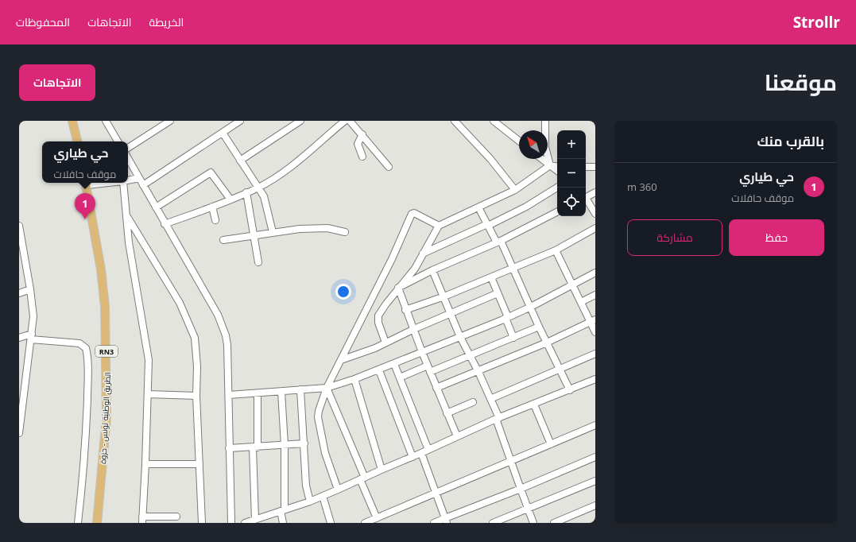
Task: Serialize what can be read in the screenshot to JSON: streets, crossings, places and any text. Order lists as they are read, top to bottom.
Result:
{
  "streets": {
    "main road": ["RN3", "الطريق الوطنية تونس - حزوة"]
  },
  "north": "top left",
  "page": {
    "header": "Strollr",
    "nav": ["الخريطة", "الاتجاهات", "المحفوظات"],
    "title": "موقعنا",
    "buttons": [
      "الاتجاهات",
      ["حفظ", "مشاركة"]
    ],
    "heading": "بالقرب منك",
    "map_buttons": ["+", "−"],
    "popup": ["حي طياري", "موقف حافلات"],
    "list": [
      {
        "mark": "1",
        "name": "حي طياري",
        "note": "موقف حافلات",
        "value": "360 m"
      }
    ],
    "pins": "1"
  }
}
